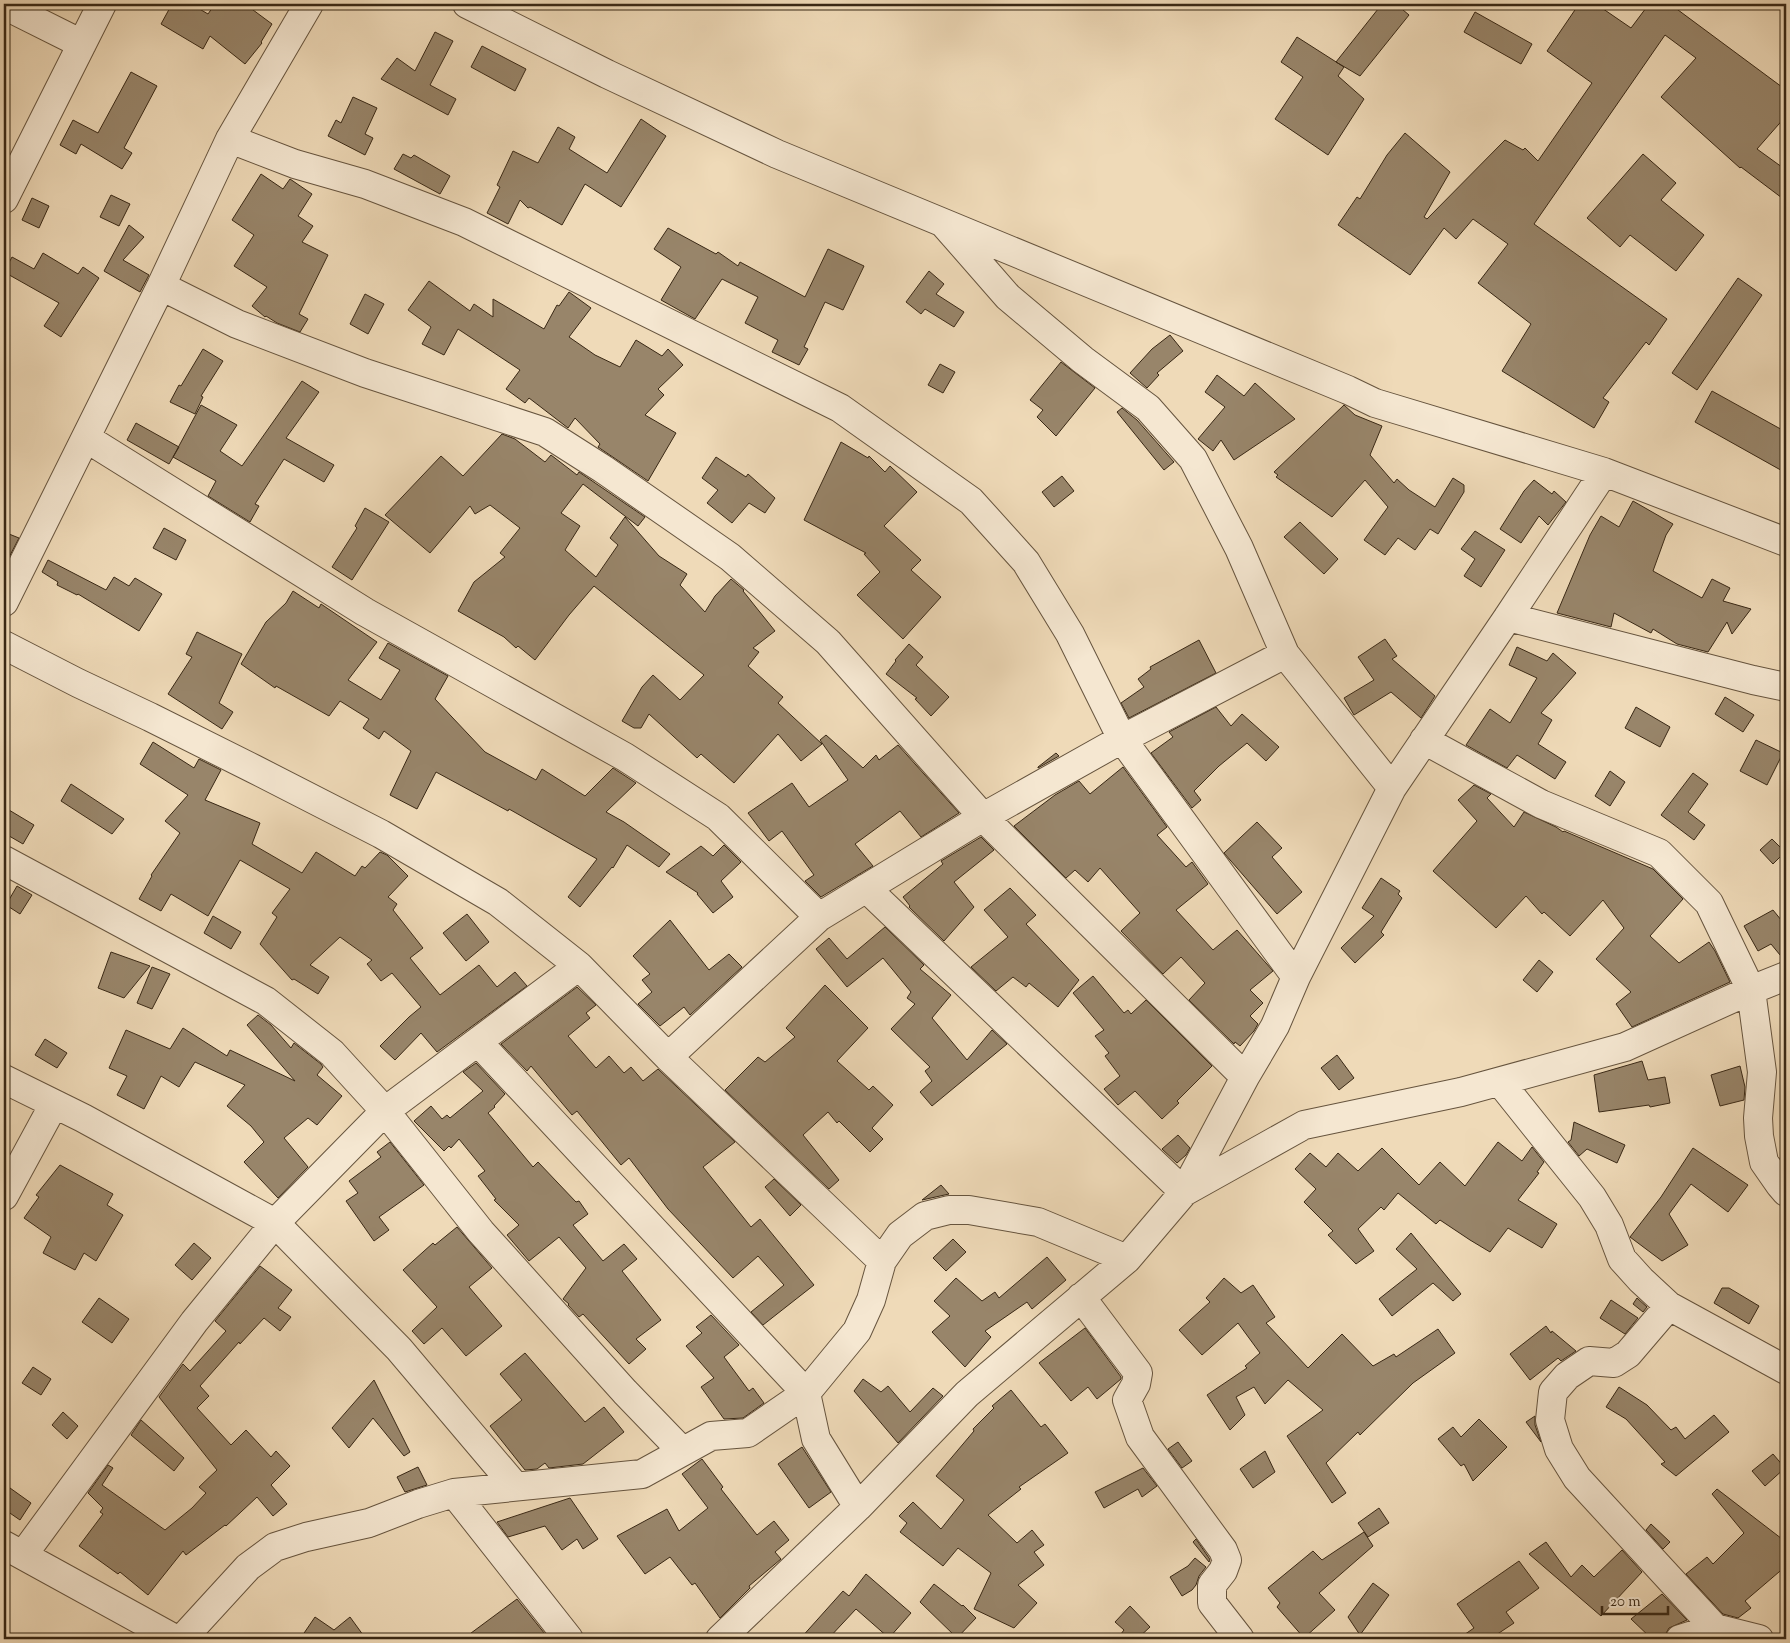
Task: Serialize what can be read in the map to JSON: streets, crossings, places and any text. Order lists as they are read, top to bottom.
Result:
{
  "scale_bar": "20 m"
}
